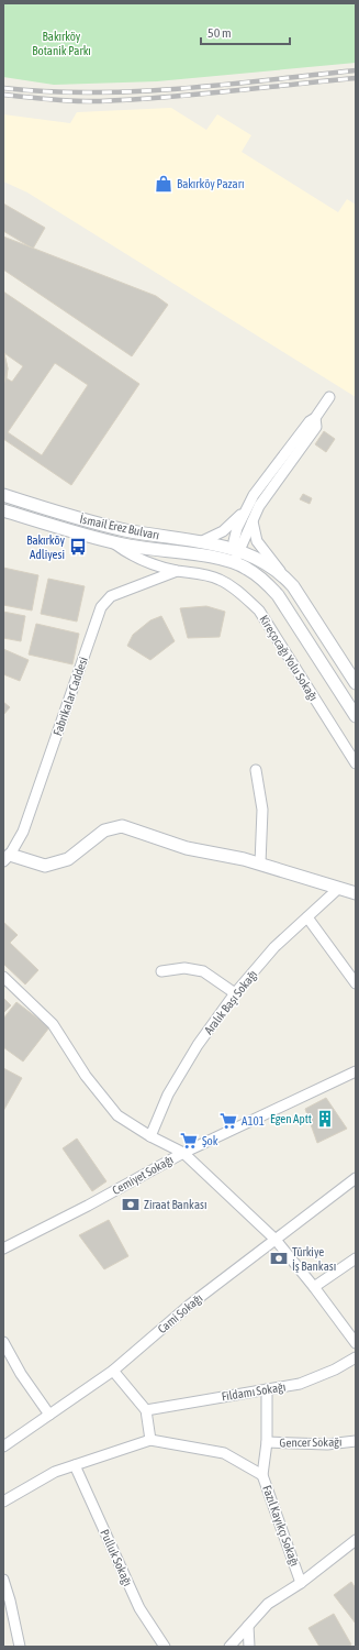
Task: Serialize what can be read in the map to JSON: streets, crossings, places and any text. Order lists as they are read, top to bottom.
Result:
{
  "streets": {
    "street": [
      "İsmail Erez Bulvarı",
      "Kireçocağı Yolu Sokağı",
      "Fabrikalar Caddesi",
      "Aralık Başı Sokağı",
      "Cemiyet Sokağı",
      "Cami Sokağı",
      "Fildamı Sokağı",
      "Gencer Sokağı",
      "Fazıl Kayıkçı Sokağı",
      "Pulluk Sokağı"
    ]
  },
  "crossings": [
    ["Kireçocağı Yolu Sokağı", "Fabrikalar Caddesi"],
    ["Fildamı Sokağı", "Fazıl Kayıkçı Sokağı"],
    ["Gencer Sokağı", "Fazıl Kayıkçı Sokağı"]
  ],
  "parks": ["Bakırköy Botanik Parkı"],
  "places": {
    "shop": ["Bakırköy Pazarı"],
    "bus stop": ["Bakırköy Adliyesi"],
    "building": ["Egen Aptt"],
    "supermarket": ["A101", "Şok"],
    "bank": ["Ziraat Bankası", "Türkiye İş Bankası"]
  },
  "scale_bar": "50 m"
}
